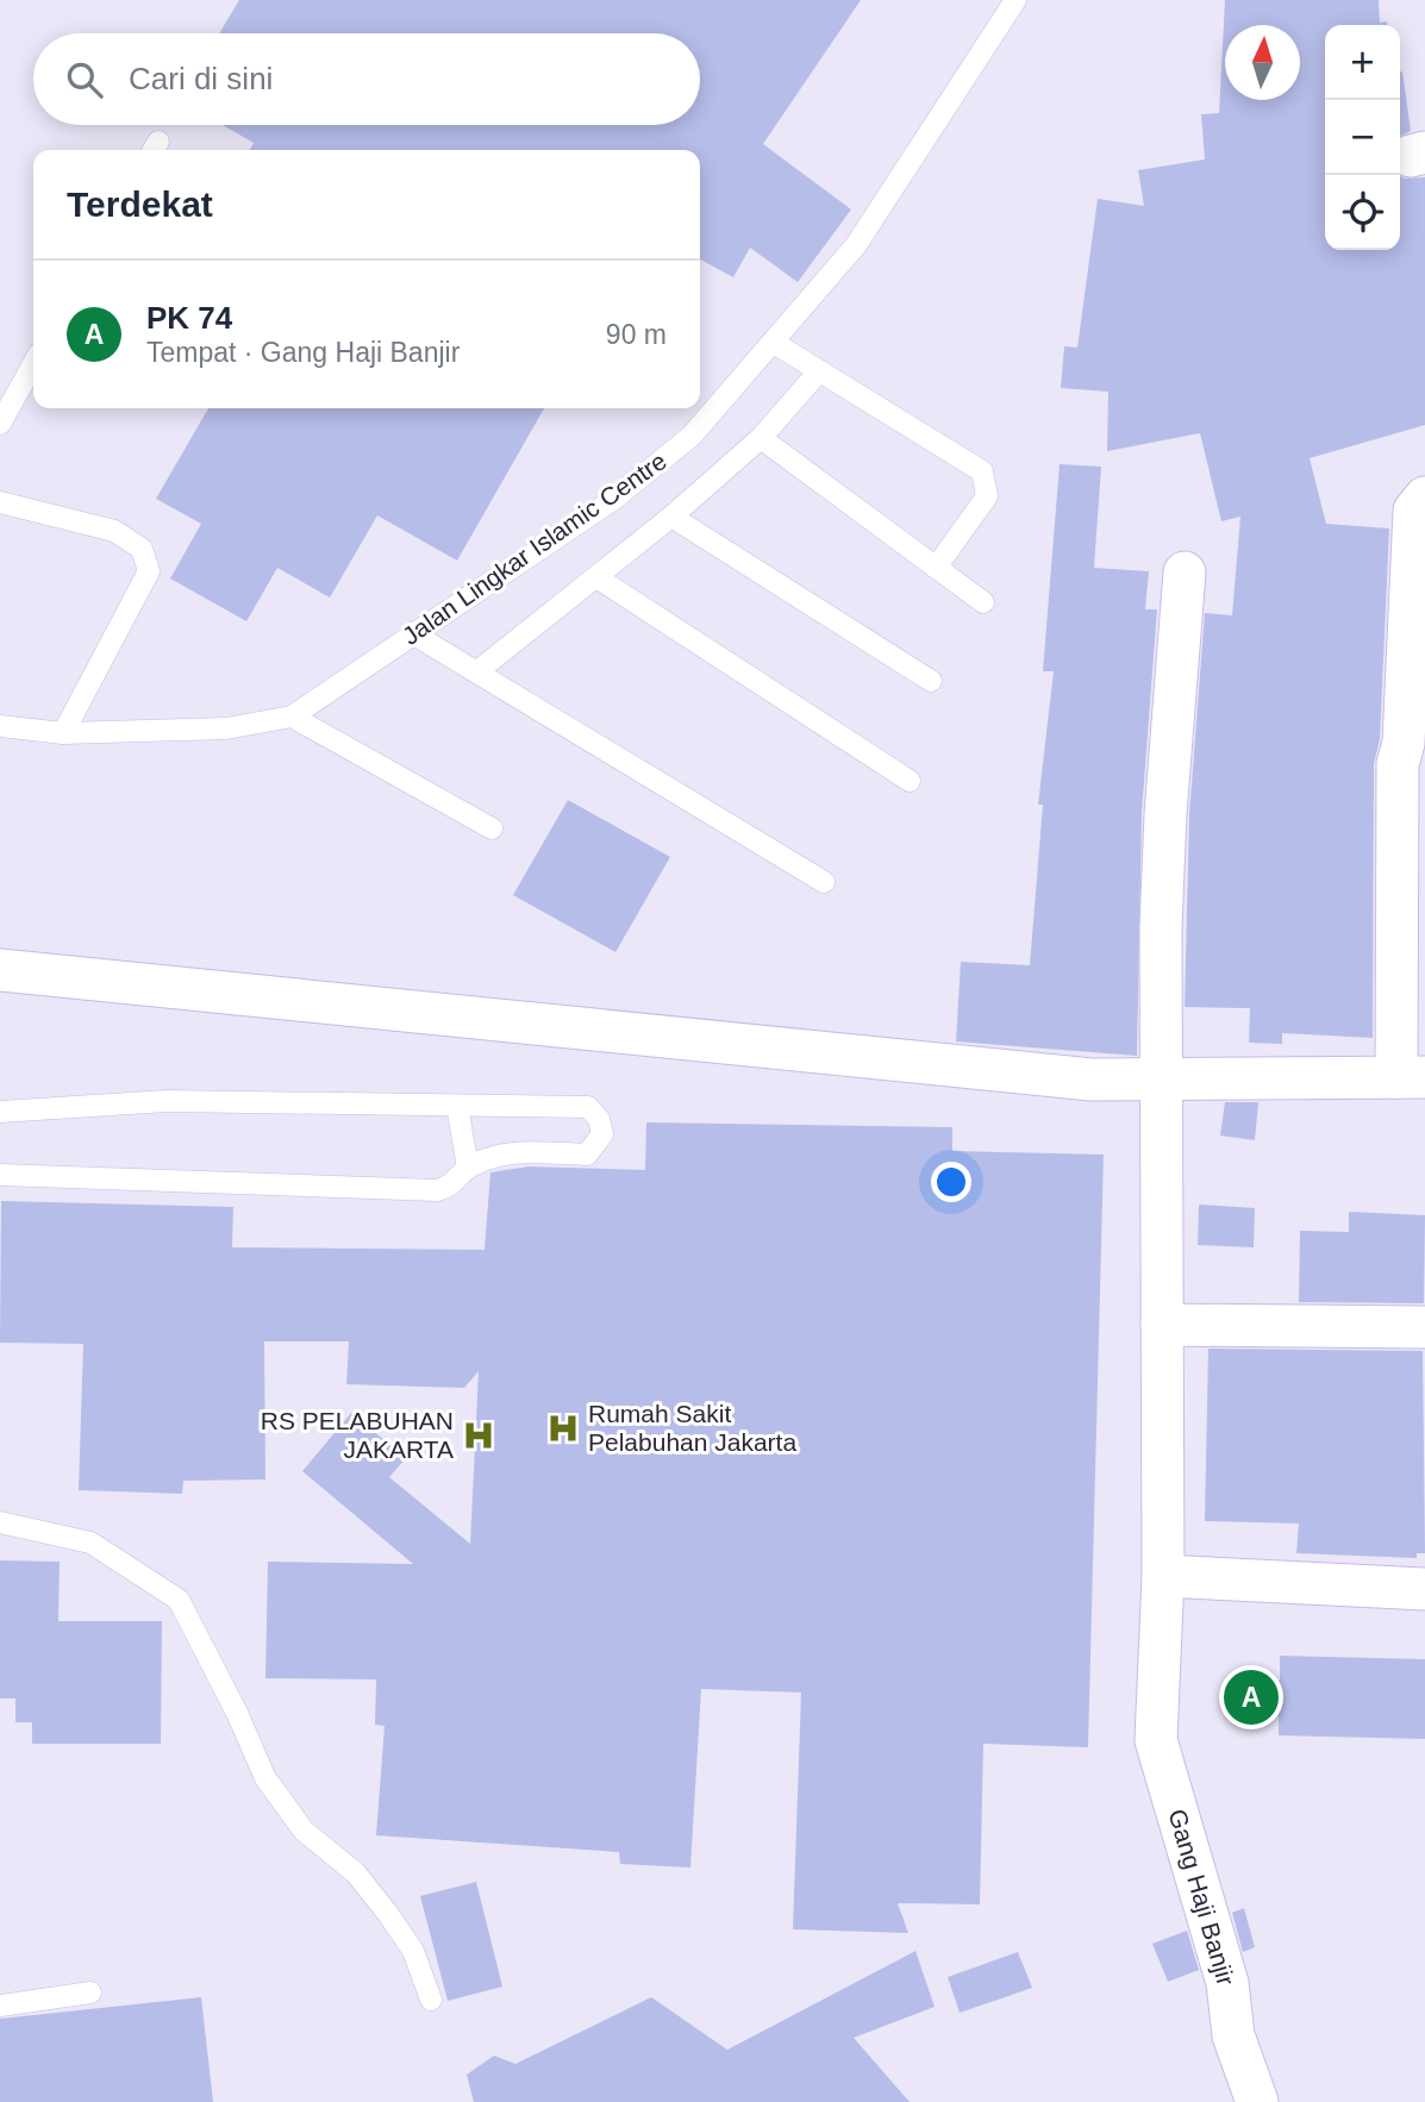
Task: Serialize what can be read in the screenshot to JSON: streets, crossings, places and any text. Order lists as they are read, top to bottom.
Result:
{
  "streets": {
    "street": ["Gang Haji Banjir"],
    "lane": ["Jalan Lingkar Islamic Centre"]
  },
  "places": {
    "hospital": ["Rumah Sakit Pelabuhan Jakarta", "RS PELABUHAN JAKARTA"]
  },
  "north": "top",
  "page": {
    "map_buttons": ["+", "−"],
    "search": "Cari di sini",
    "heading": "Terdekat",
    "list": [
      {
        "mark": "A",
        "name": "PK 74",
        "note": "Tempat · Gang Haji Banjir",
        "value": "90 m"
      }
    ],
    "pins": "A"
  }
}
